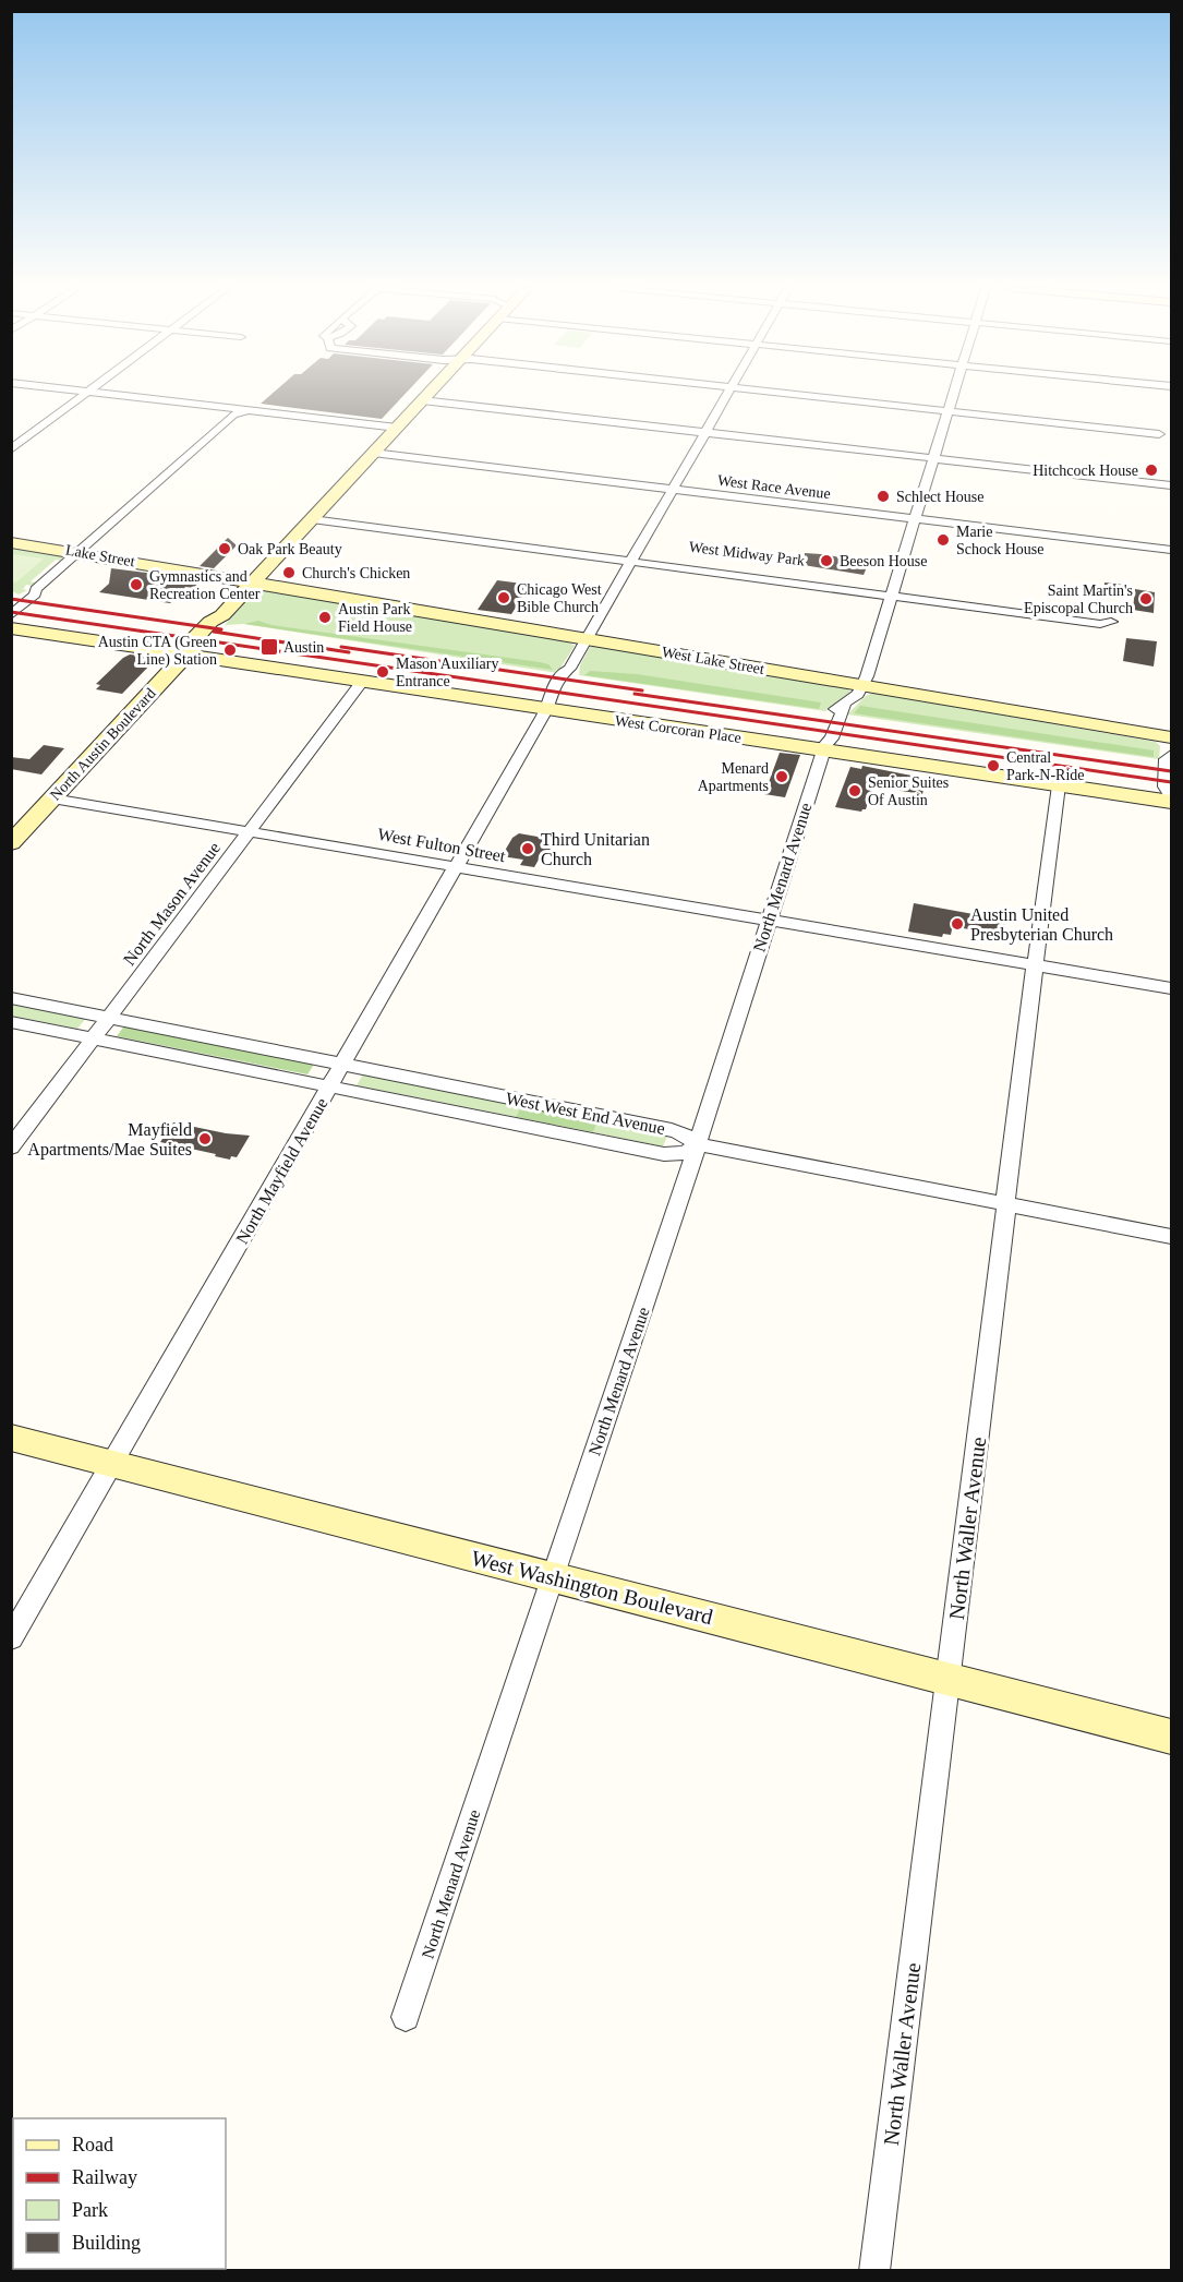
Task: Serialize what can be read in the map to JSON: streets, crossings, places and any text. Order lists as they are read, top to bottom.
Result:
{
  "streets": {
    "street": [
      "West Race Avenue",
      "West Midway Park",
      "Lake Street",
      "West Lake Street",
      "West Corcoran Place",
      "North Austin Boulevard",
      "West Fulton Street",
      "North Menard Avenue",
      "North Mason Avenue",
      "West West End Avenue",
      "North Mayfield Avenue",
      "North Waller Avenue",
      "West Washington Boulevard"
    ]
  },
  "crossings": [
    ["West Race Avenue", "North Austin Boulevard"],
    ["West Race Avenue", "North Menard Avenue"],
    ["West Race Avenue", "North Mayfield Avenue"],
    ["West Midway Park", "North Austin Boulevard"],
    ["West Midway Park", "North Menard Avenue"],
    ["West Midway Park", "North Mayfield Avenue"],
    ["Lake Street", "West Lake Street"],
    ["Lake Street", "North Austin Boulevard"],
    ["West Lake Street", "North Austin Boulevard"],
    ["West Lake Street", "North Menard Avenue"],
    ["West Lake Street", "North Mayfield Avenue"],
    ["West Corcoran Place", "North Austin Boulevard"],
    ["West Corcoran Place", "North Menard Avenue"],
    ["West Corcoran Place", "North Mason Avenue"],
    ["West Corcoran Place", "North Mayfield Avenue"],
    ["West Corcoran Place", "North Waller Avenue"],
    ["North Austin Boulevard", "West Fulton Street"],
    ["West Fulton Street", "North Menard Avenue"],
    ["West Fulton Street", "North Mason Avenue"],
    ["West Fulton Street", "North Mayfield Avenue"],
    ["West Fulton Street", "North Waller Avenue"],
    ["North Menard Avenue", "West West End Avenue"],
    ["North Menard Avenue", "West Washington Boulevard"],
    ["North Mason Avenue", "West West End Avenue"],
    ["West West End Avenue", "North Mayfield Avenue"],
    ["North Mayfield Avenue", "West Washington Boulevard"],
    ["North Waller Avenue", "West Washington Boulevard"]
  ],
  "places": {
    "other": [
      "Hitchcock House",
      "Schlect House",
      "Marie Schock House",
      "Oak Park Beauty",
      "Beeson House",
      "Church's Chicken",
      "Gymnastics and Recreation Center",
      "Chicago West Bible Church",
      "Saint Martin's Episcopal Church",
      "Austin Park Field House",
      "Austin CTA (Green Line) Station",
      "Mason Auxiliary Entrance",
      "Central Park-N-Ride",
      "Menard Apartments",
      "Senior Suites Of Austin",
      "Third Unitarian Church",
      "Austin United Presbyterian Church",
      "Mayfield Apartments/Mae Suites"
    ],
    "transit": ["Austin"]
  },
  "legend": [
    "Road",
    "Railway",
    "Park",
    "Building"
  ]
}
